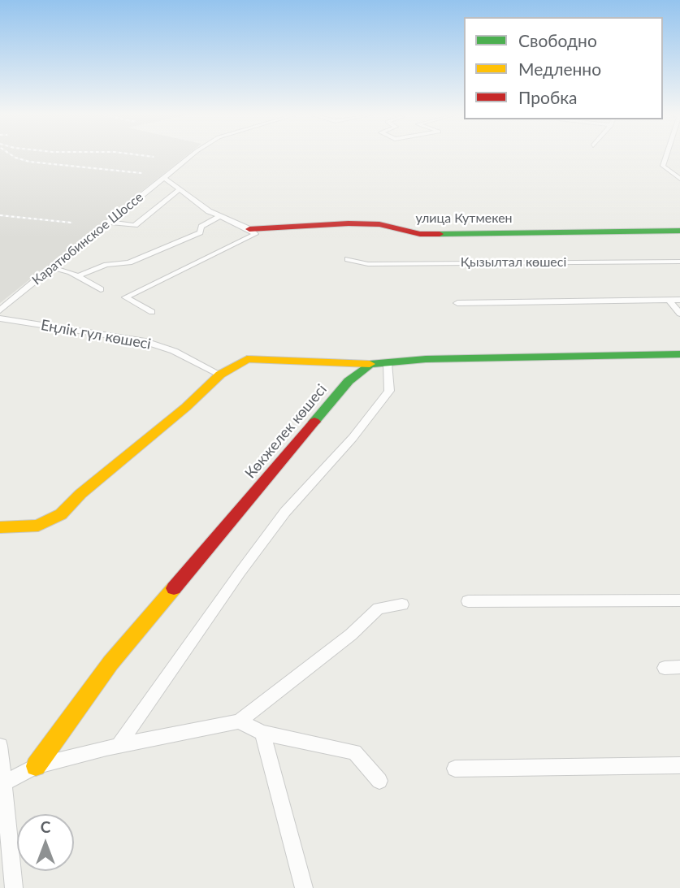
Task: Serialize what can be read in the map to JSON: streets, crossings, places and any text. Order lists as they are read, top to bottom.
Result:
{
  "streets": {
    "street": [
      "улица Кутмекен",
      "Каратюбинское Шоссе",
      "Қызылтал көшесі",
      "Еңлік гүл көшесі",
      "Көкжелек көшесі"
    ]
  },
  "legend": ["Свободно", "Медленно", "Пробка"],
  "north": "top"
}
